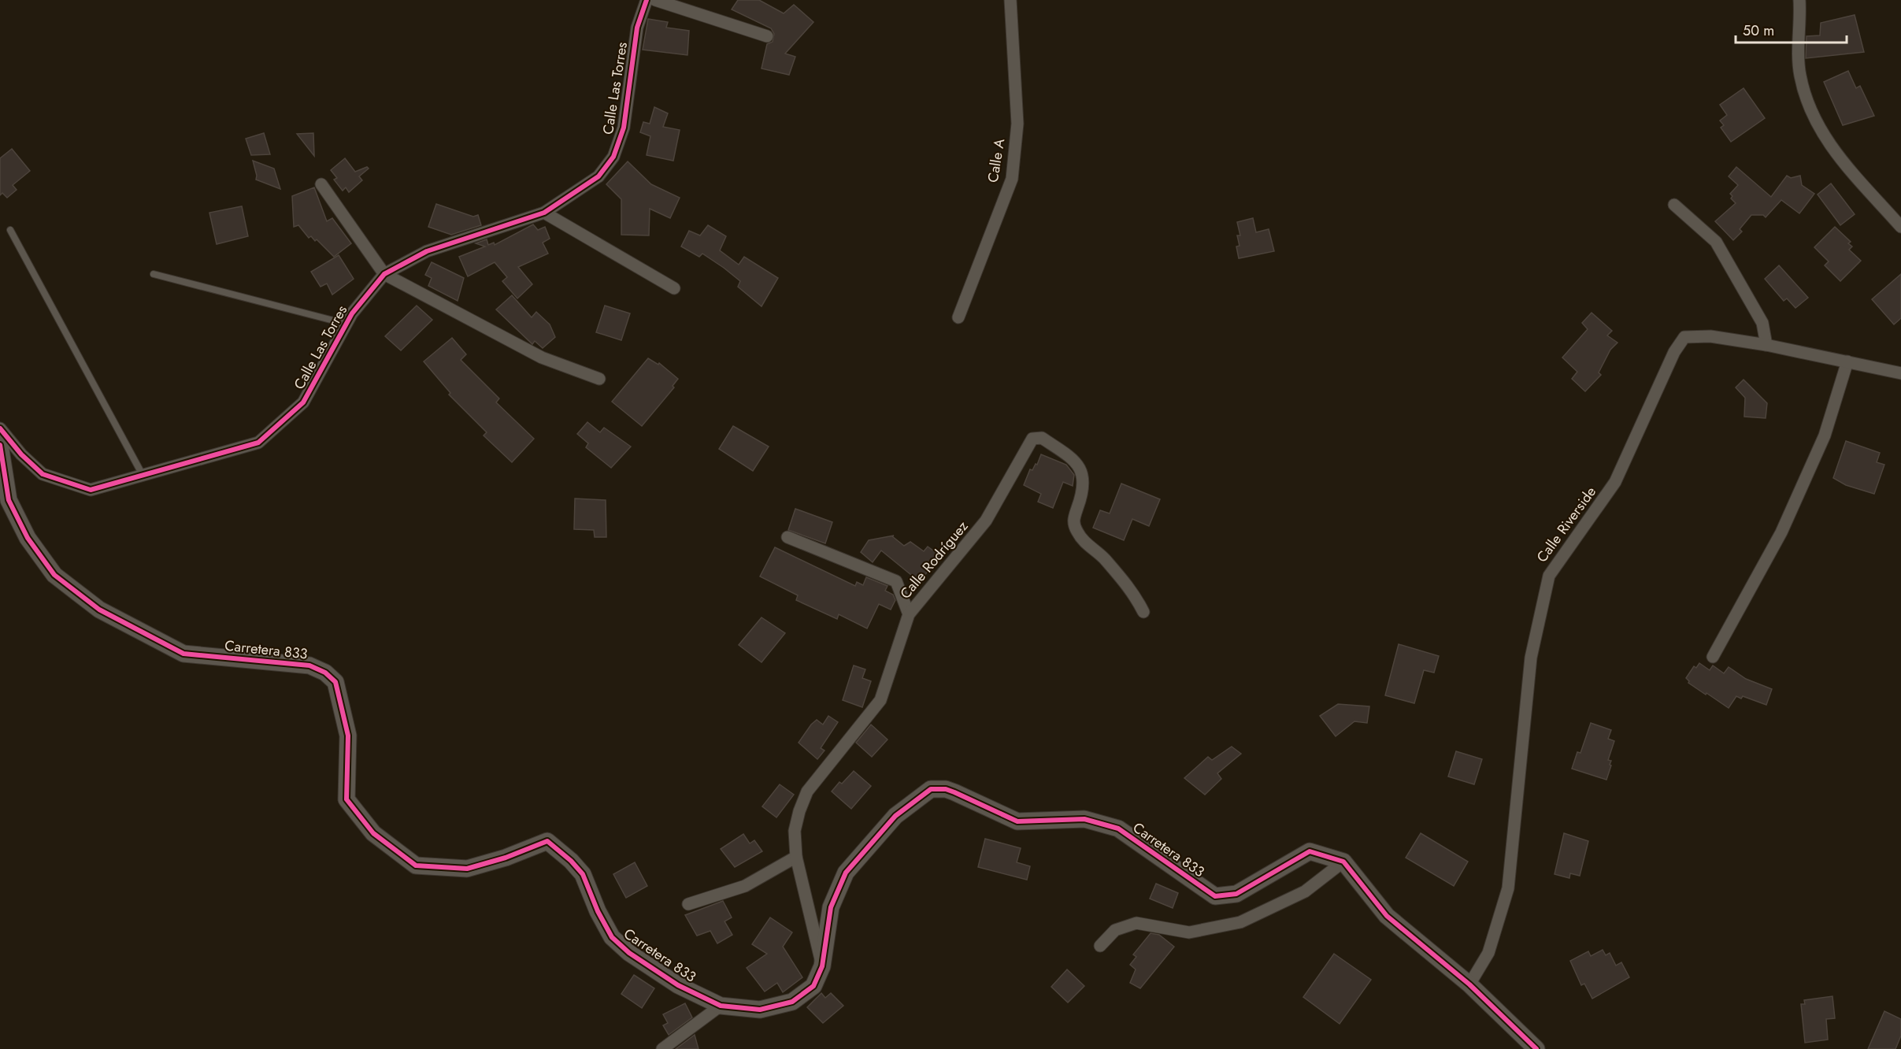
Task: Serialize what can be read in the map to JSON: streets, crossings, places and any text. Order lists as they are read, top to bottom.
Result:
{
  "streets": {
    "street": [
      "Calle Las Torres",
      "Calle A",
      "Calle Riverside",
      "Calle Rodríguez",
      "Carretera 833"
    ]
  },
  "crossings": [
    ["Calle Rodríguez", "Carretera 833"]
  ],
  "scale_bar": "50 m"
}
